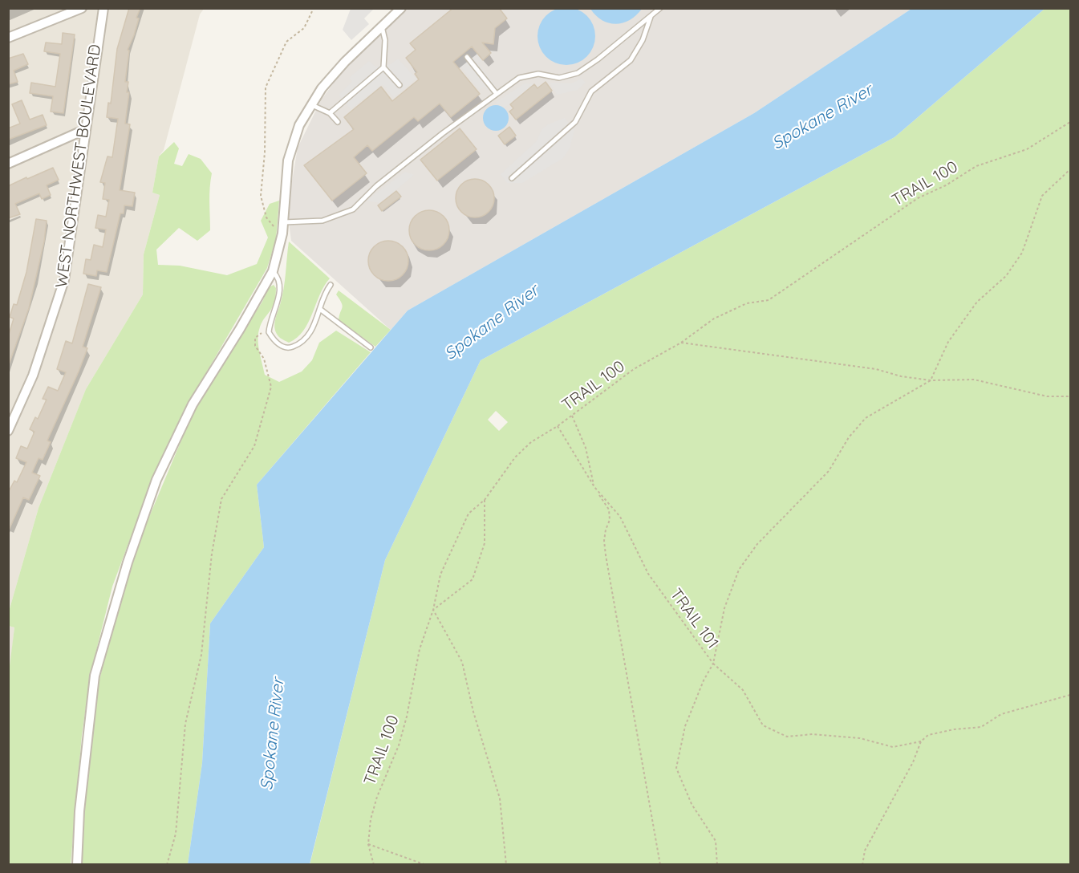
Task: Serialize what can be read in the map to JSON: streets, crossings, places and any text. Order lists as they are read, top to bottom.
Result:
{
  "streets": {
    "street": ["WEST NORTHWEST BOULEVARD"],
    "path": ["TRAIL 100", "TRAIL 101"]
  },
  "crossings": [
    ["TRAIL 100", "TRAIL 101"]
  ],
  "water": ["Spokane River"]
}
